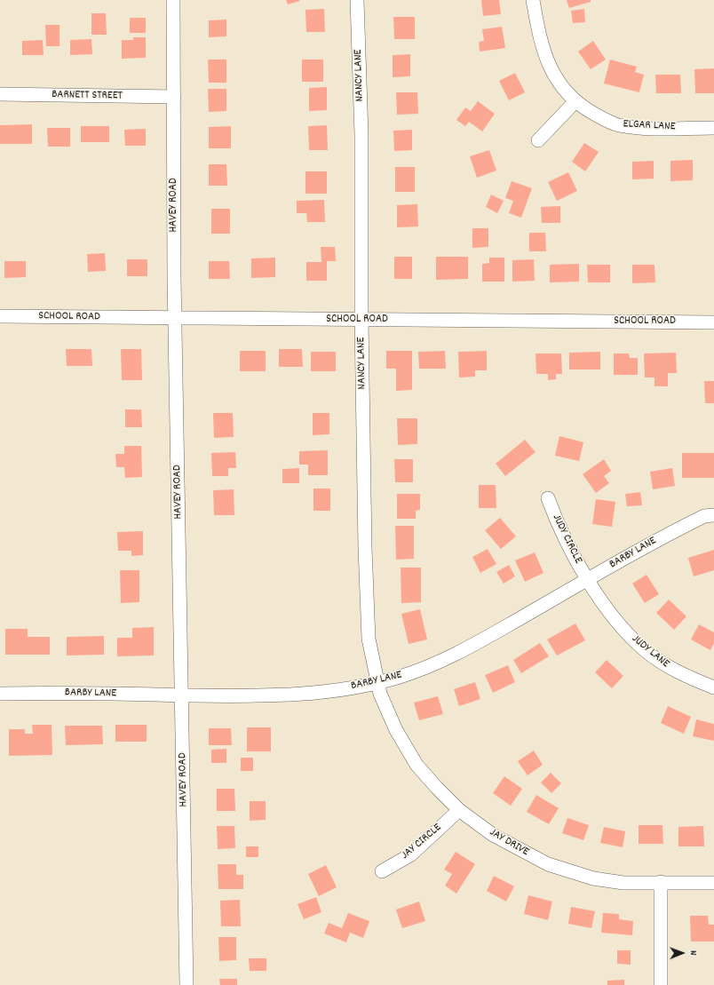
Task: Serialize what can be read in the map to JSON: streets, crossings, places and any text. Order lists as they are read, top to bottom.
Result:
{
  "streets": {
    "street": [
      "NANCY LANE",
      "BARNETT STREET",
      "ELGAR LANE",
      "HAVEY ROAD",
      "SCHOOL ROAD",
      "JUDY CIRCLE",
      "BARBY LANE",
      "JUDY LANE",
      "JAY CIRCLE",
      "JAY DRIVE"
    ]
  },
  "crossings": [
    ["NANCY LANE", "SCHOOL ROAD"],
    ["NANCY LANE", "BARBY LANE"],
    ["NANCY LANE", "JAY DRIVE"],
    ["BARNETT STREET", "HAVEY ROAD"],
    ["HAVEY ROAD", "SCHOOL ROAD"],
    ["HAVEY ROAD", "BARBY LANE"],
    ["JUDY CIRCLE", "BARBY LANE"],
    ["JUDY CIRCLE", "JUDY LANE"],
    ["BARBY LANE", "JUDY LANE"],
    ["BARBY LANE", "JAY DRIVE"],
    ["JAY CIRCLE", "JAY DRIVE"]
  ],
  "north": "right"
}
